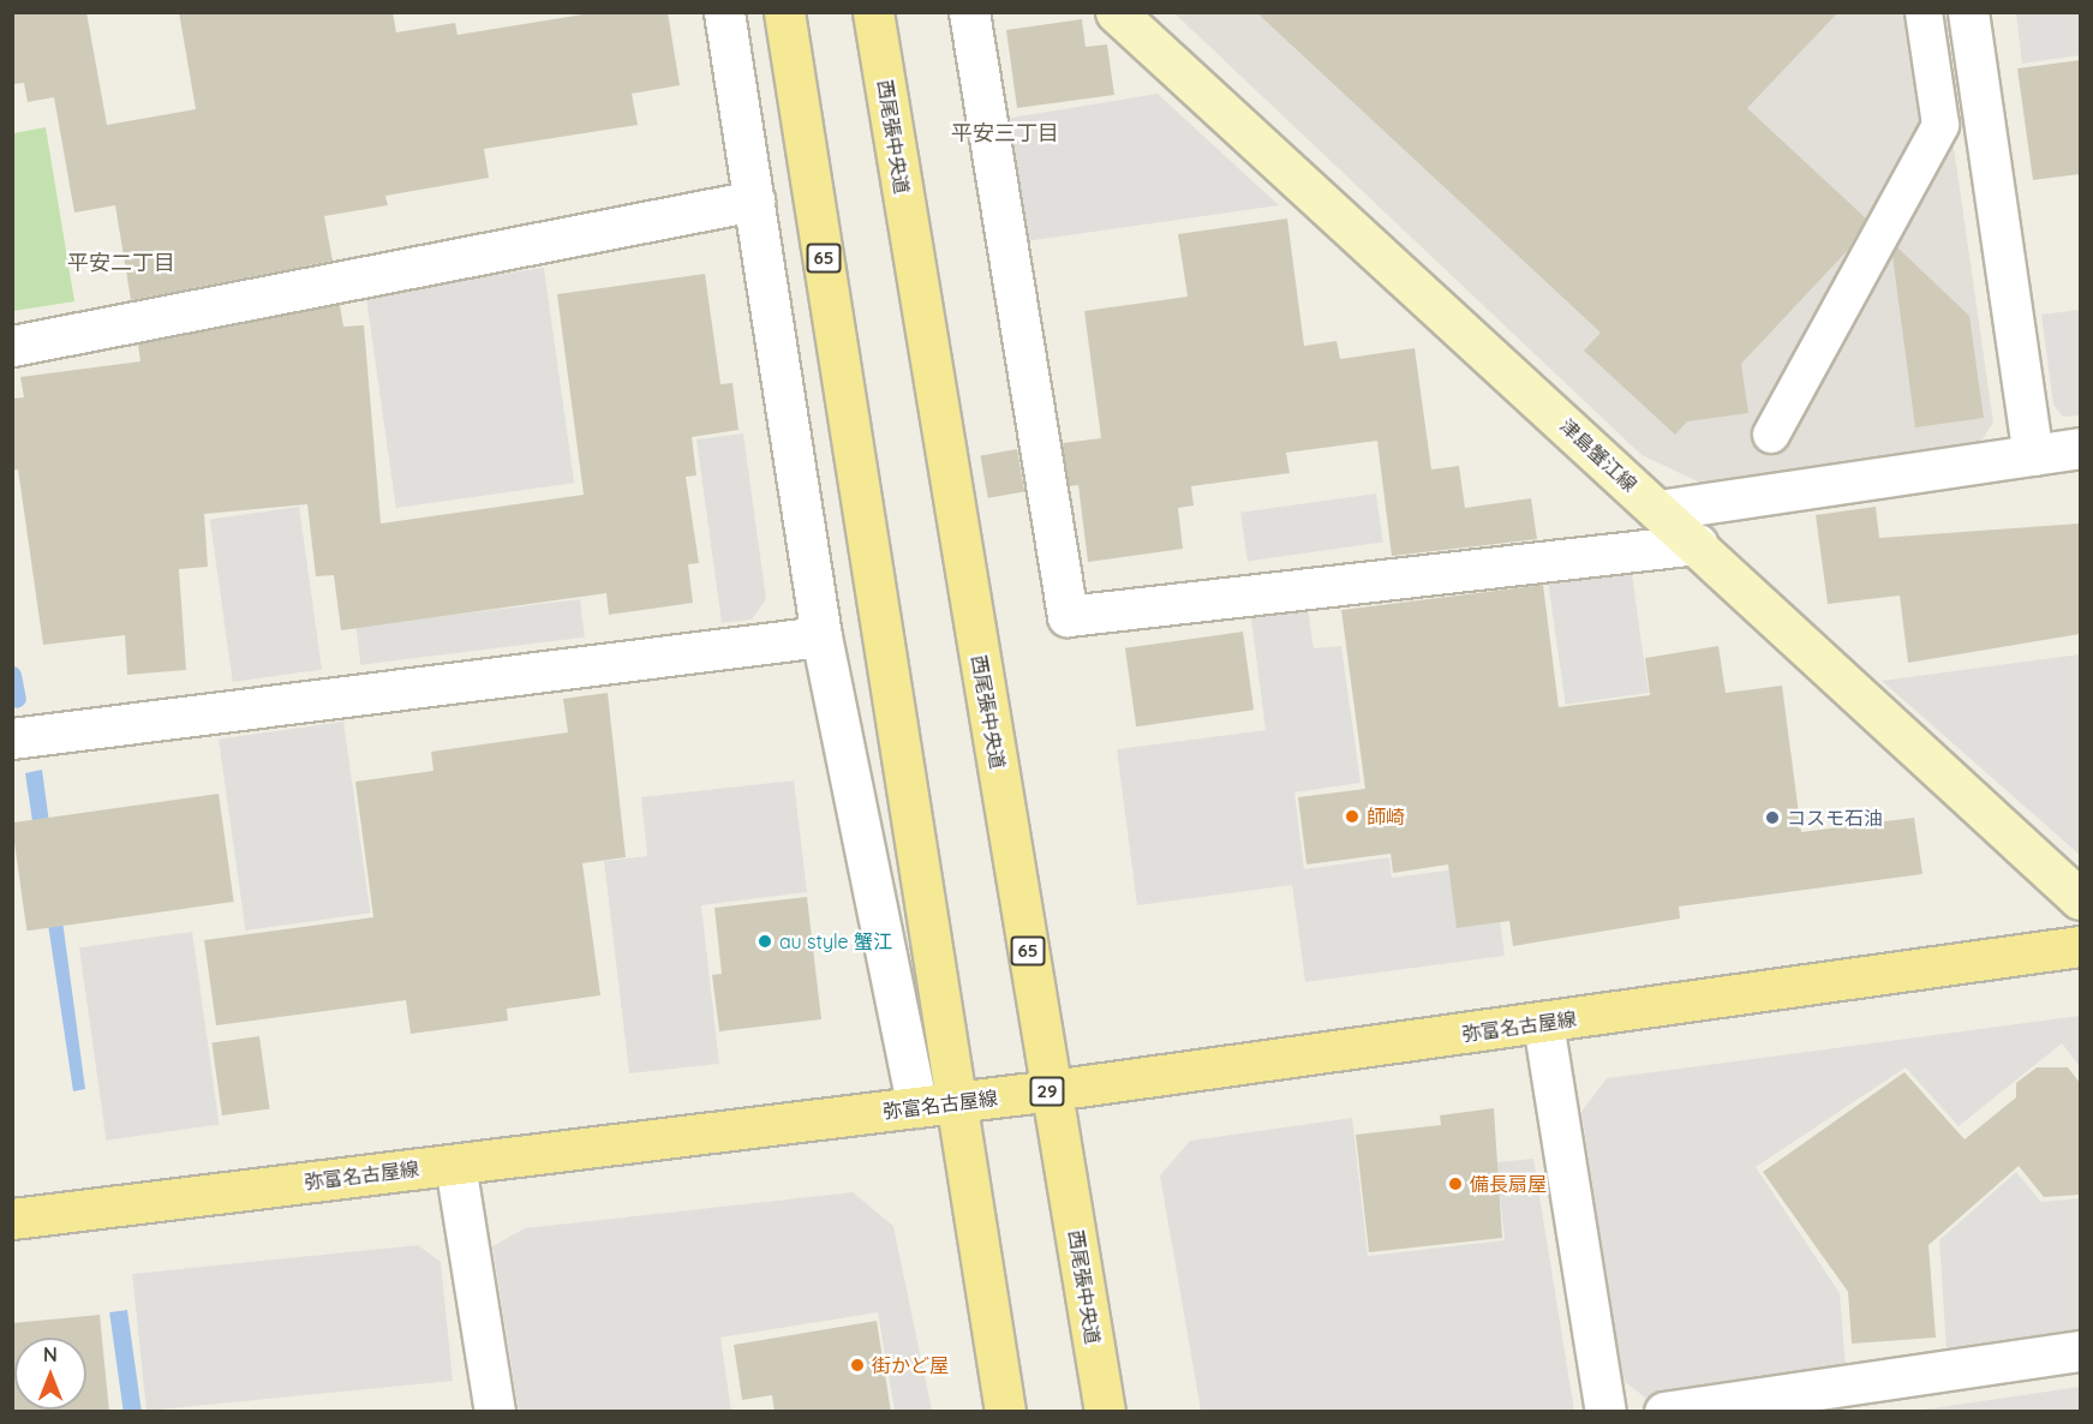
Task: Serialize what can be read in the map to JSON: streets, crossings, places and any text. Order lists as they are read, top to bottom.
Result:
{
  "streets": {
    "main road": [
      "西尾張中央道",
      "65",
      "津島蟹江線",
      "弥富名古屋線",
      "29"
    ]
  },
  "crossings": [
    ["西尾張中央道", "弥富名古屋線"],
    ["65", "弥富名古屋線"]
  ],
  "districts": ["平安三丁目", "平安二丁目"],
  "places": [
    "師崎",
    "コスモ石油",
    "au style 蟹江",
    "備長扇屋",
    "街かど屋"
  ],
  "north": "top"
}
